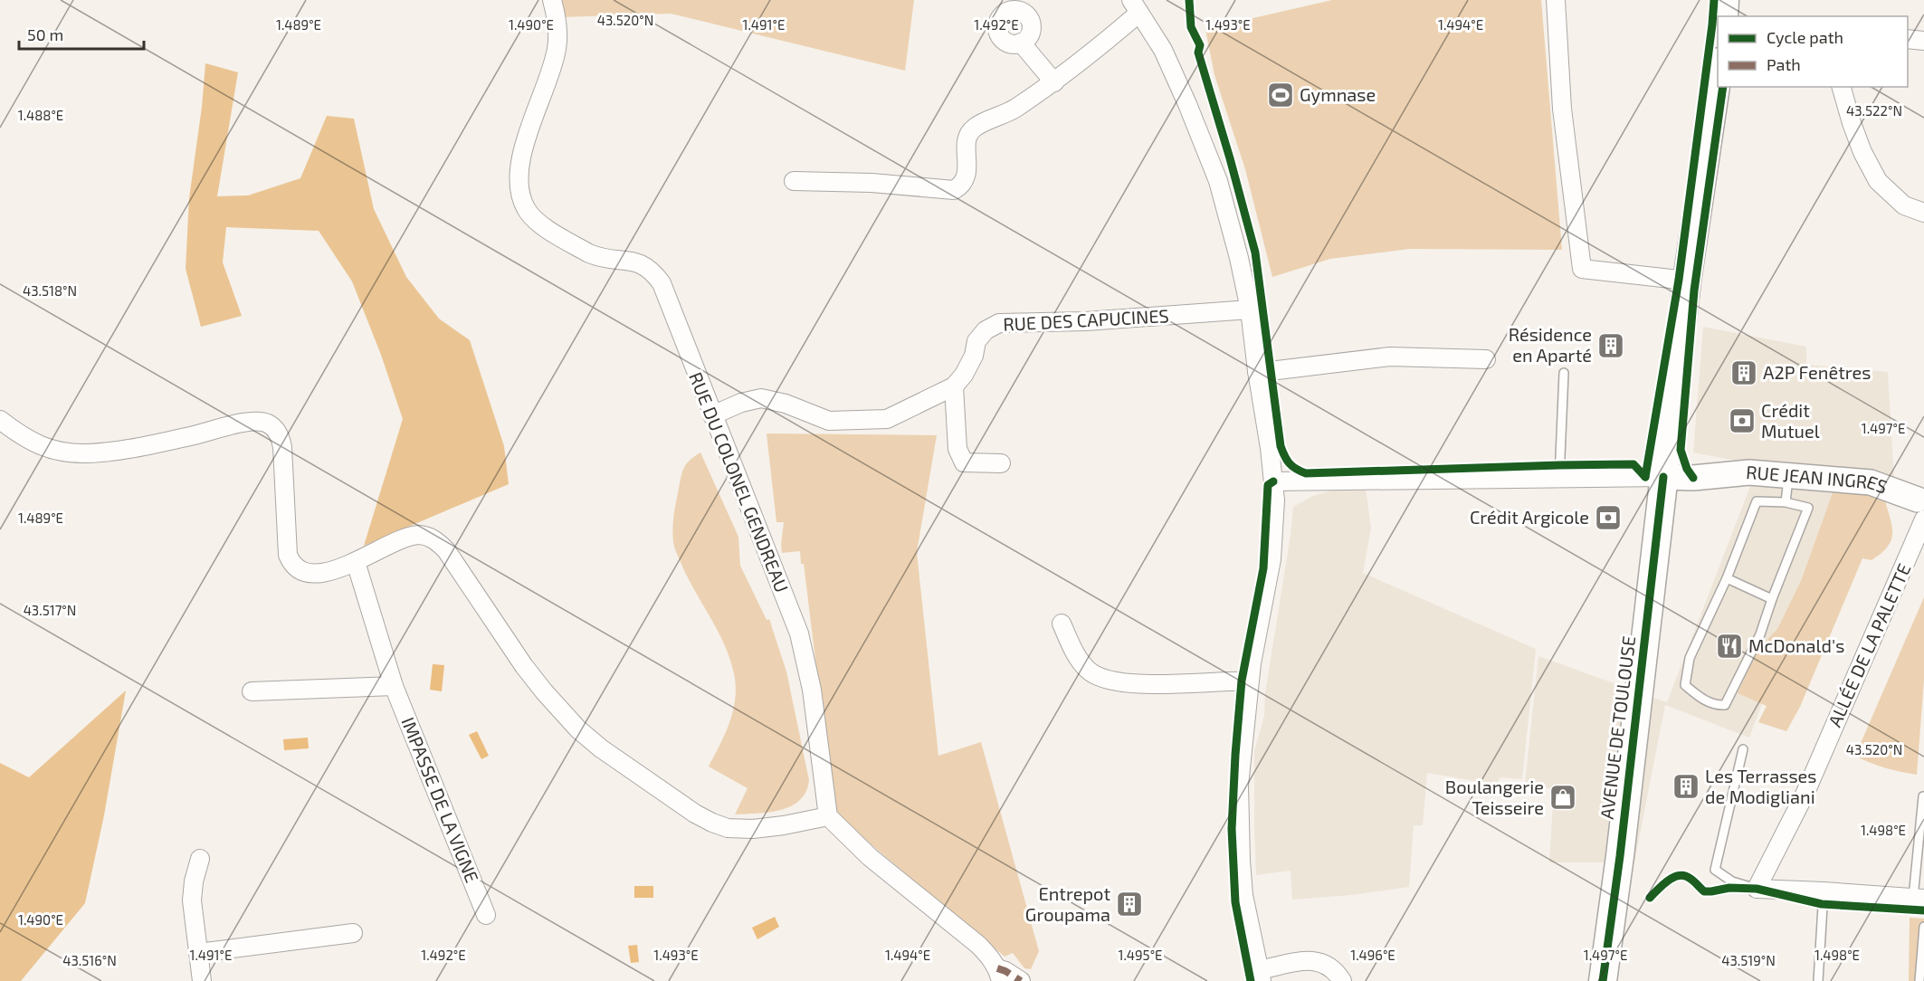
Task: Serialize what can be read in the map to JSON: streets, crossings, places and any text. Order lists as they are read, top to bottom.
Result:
{
  "streets": {
    "main road": ["AVENUE DE TOULOUSE"],
    "street": [
      "RUE DES CAPUCINES",
      "RUE DU COLONEL GENDREAU",
      "RUE JEAN INGRES",
      "ALLÉE DE LA PALETTE",
      "IMPASSE DE LA VIGNE"
    ]
  },
  "crossings": [
    ["RUE DES CAPUCINES", "RUE DU COLONEL GENDREAU"],
    ["RUE JEAN INGRES", "ALLÉE DE LA PALETTE"],
    ["RUE JEAN INGRES", "AVENUE DE TOULOUSE"]
  ],
  "places": {
    "sports": ["Gymnase"],
    "building": [
      "Résidence en Aparté",
      "A2P Fenêtres",
      "Les Terrasses de Modigliani",
      "Entrepot Groupama"
    ],
    "bank": ["Crédit Mutuel", "Crédit Argicole"],
    "restaurant": ["McDonald's"],
    "shop": ["Boulangerie Teisseire"]
  },
  "legend": ["Cycle path", "Path"],
  "scale_bar": "50 m",
  "coordinates": [
    "43.520°N",
    "1.489°E",
    "1.490°E",
    "1.491°E",
    "1.492°E",
    "1.493°E",
    "1.494°E",
    "43.522°N",
    "1.488°E",
    "43.518°N",
    "1.497°E",
    "43.517°N",
    "1.498°E",
    "1.495°E",
    "1.496°E",
    "43.516°N",
    "43.519°N"
  ]
}
